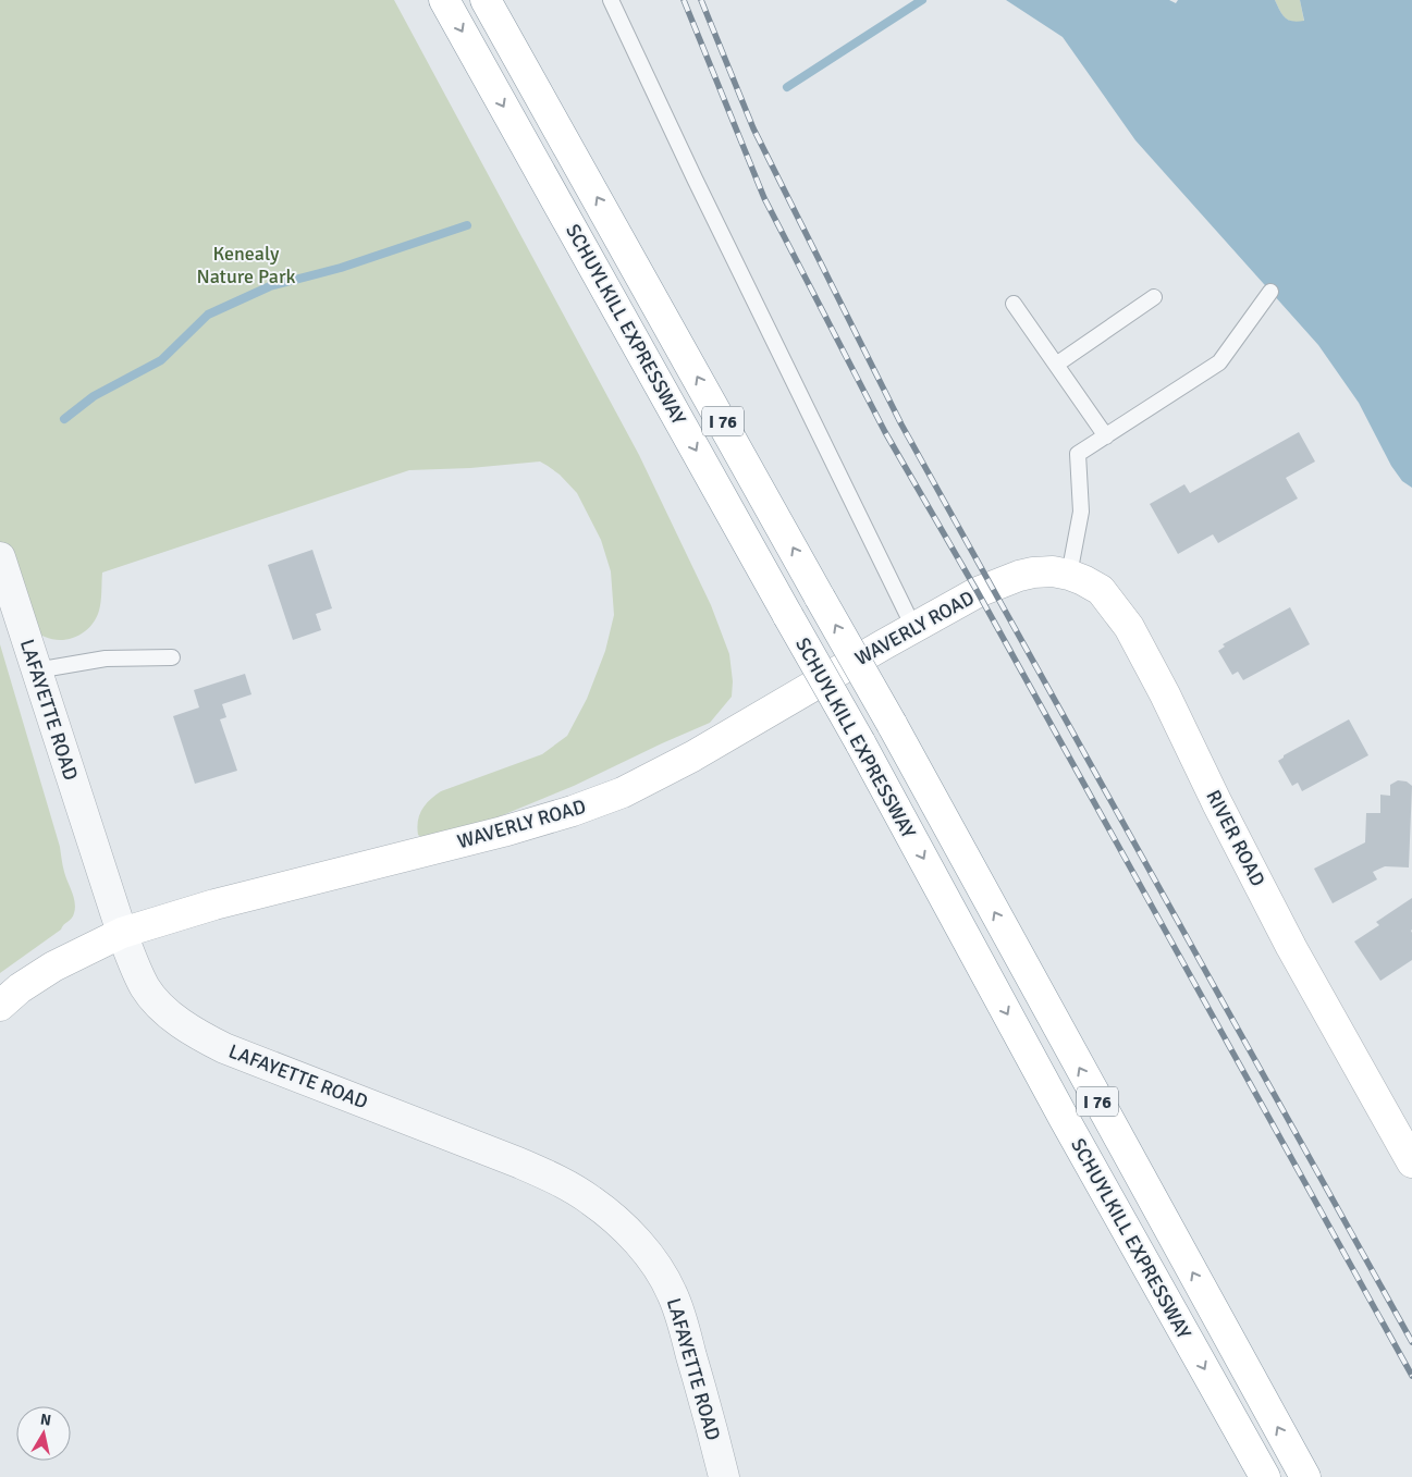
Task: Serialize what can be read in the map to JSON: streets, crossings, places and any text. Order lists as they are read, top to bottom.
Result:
{
  "streets": {
    "main road": [
      "SCHUYLKILL EXPRESSWAY",
      "I 76",
      "WAVERLY ROAD",
      "RIVER ROAD"
    ],
    "street": ["LAFAYETTE ROAD"]
  },
  "crossings": [
    ["WAVERLY ROAD", "LAFAYETTE ROAD"],
    ["WAVERLY ROAD", "RIVER ROAD"]
  ],
  "parks": ["Kenealy Nature Park"],
  "north": "top"
}
